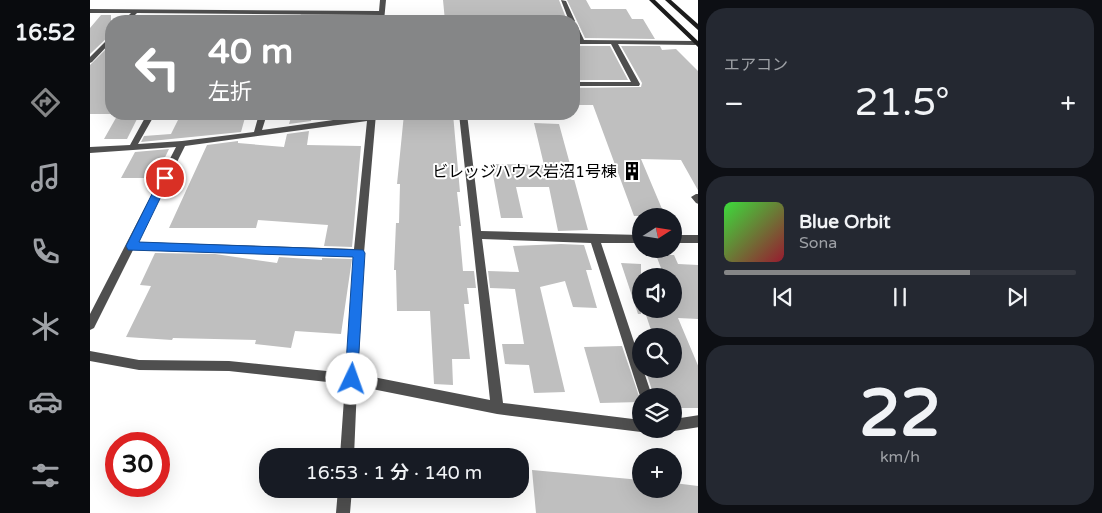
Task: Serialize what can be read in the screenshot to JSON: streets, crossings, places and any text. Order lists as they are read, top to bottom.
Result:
{
  "places": {
    "building": ["ビレッジハウス岩沼1号棟"]
  },
  "north": "right",
  "page": {
    "tabs": "16:52",
    "tile": [
      "エアコン",
      ["22", "km/h"]
    ],
    "turn": ["40 m", "左折"],
    "heat": ["−", "21.5°", "+"],
    "song": ["Blue Orbit", "Sona"],
    "map_buttons": "+",
    "limit": "30",
    "trip": "16:53 · 1 分 · 140 m"
  }
}
